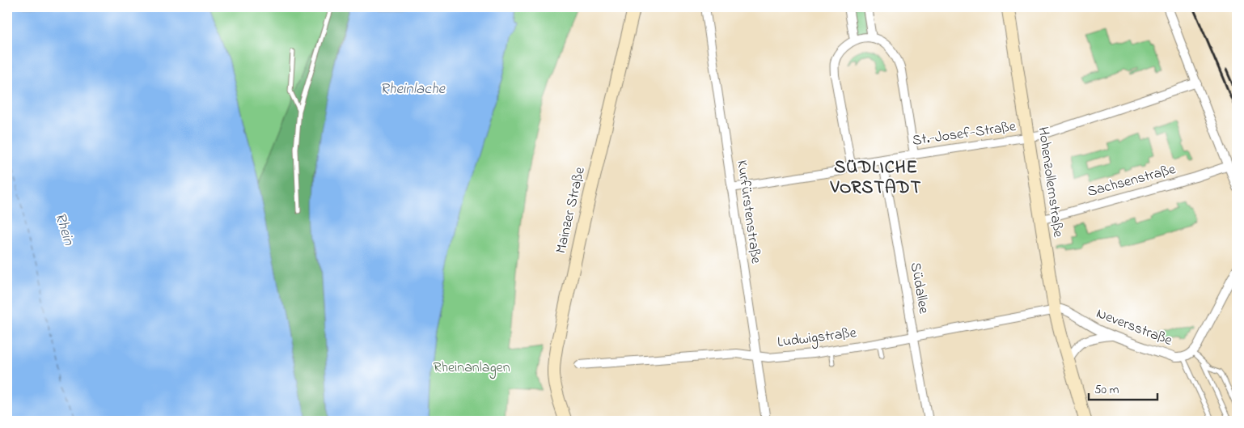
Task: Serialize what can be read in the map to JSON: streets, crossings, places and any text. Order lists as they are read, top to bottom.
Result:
{
  "streets": {
    "street": [
      "St.-Josef-Straße",
      "Sachsenstraße",
      "Hohenzollernstraße",
      "Mainzer Straße",
      "Kurfürstenstraße",
      "Südallee",
      "Neversstraße",
      "Ludwigstraße"
    ]
  },
  "crossings": [
    ["St.-Josef-Straße", "Hohenzollernstraße"],
    ["St.-Josef-Straße", "Kurfürstenstraße"],
    ["St.-Josef-Straße", "Südallee"],
    ["Sachsenstraße", "Hohenzollernstraße"],
    ["Hohenzollernstraße", "Neversstraße"],
    ["Hohenzollernstraße", "Ludwigstraße"],
    ["Kurfürstenstraße", "Ludwigstraße"],
    ["Südallee", "Ludwigstraße"],
    ["Neversstraße", "Ludwigstraße"]
  ],
  "districts": ["SÜDLICHE VORSTADT"],
  "water": ["Rheinlache", "Rhein"],
  "parks": ["Rheinanlagen"],
  "scale_bar": "50 m"
}
